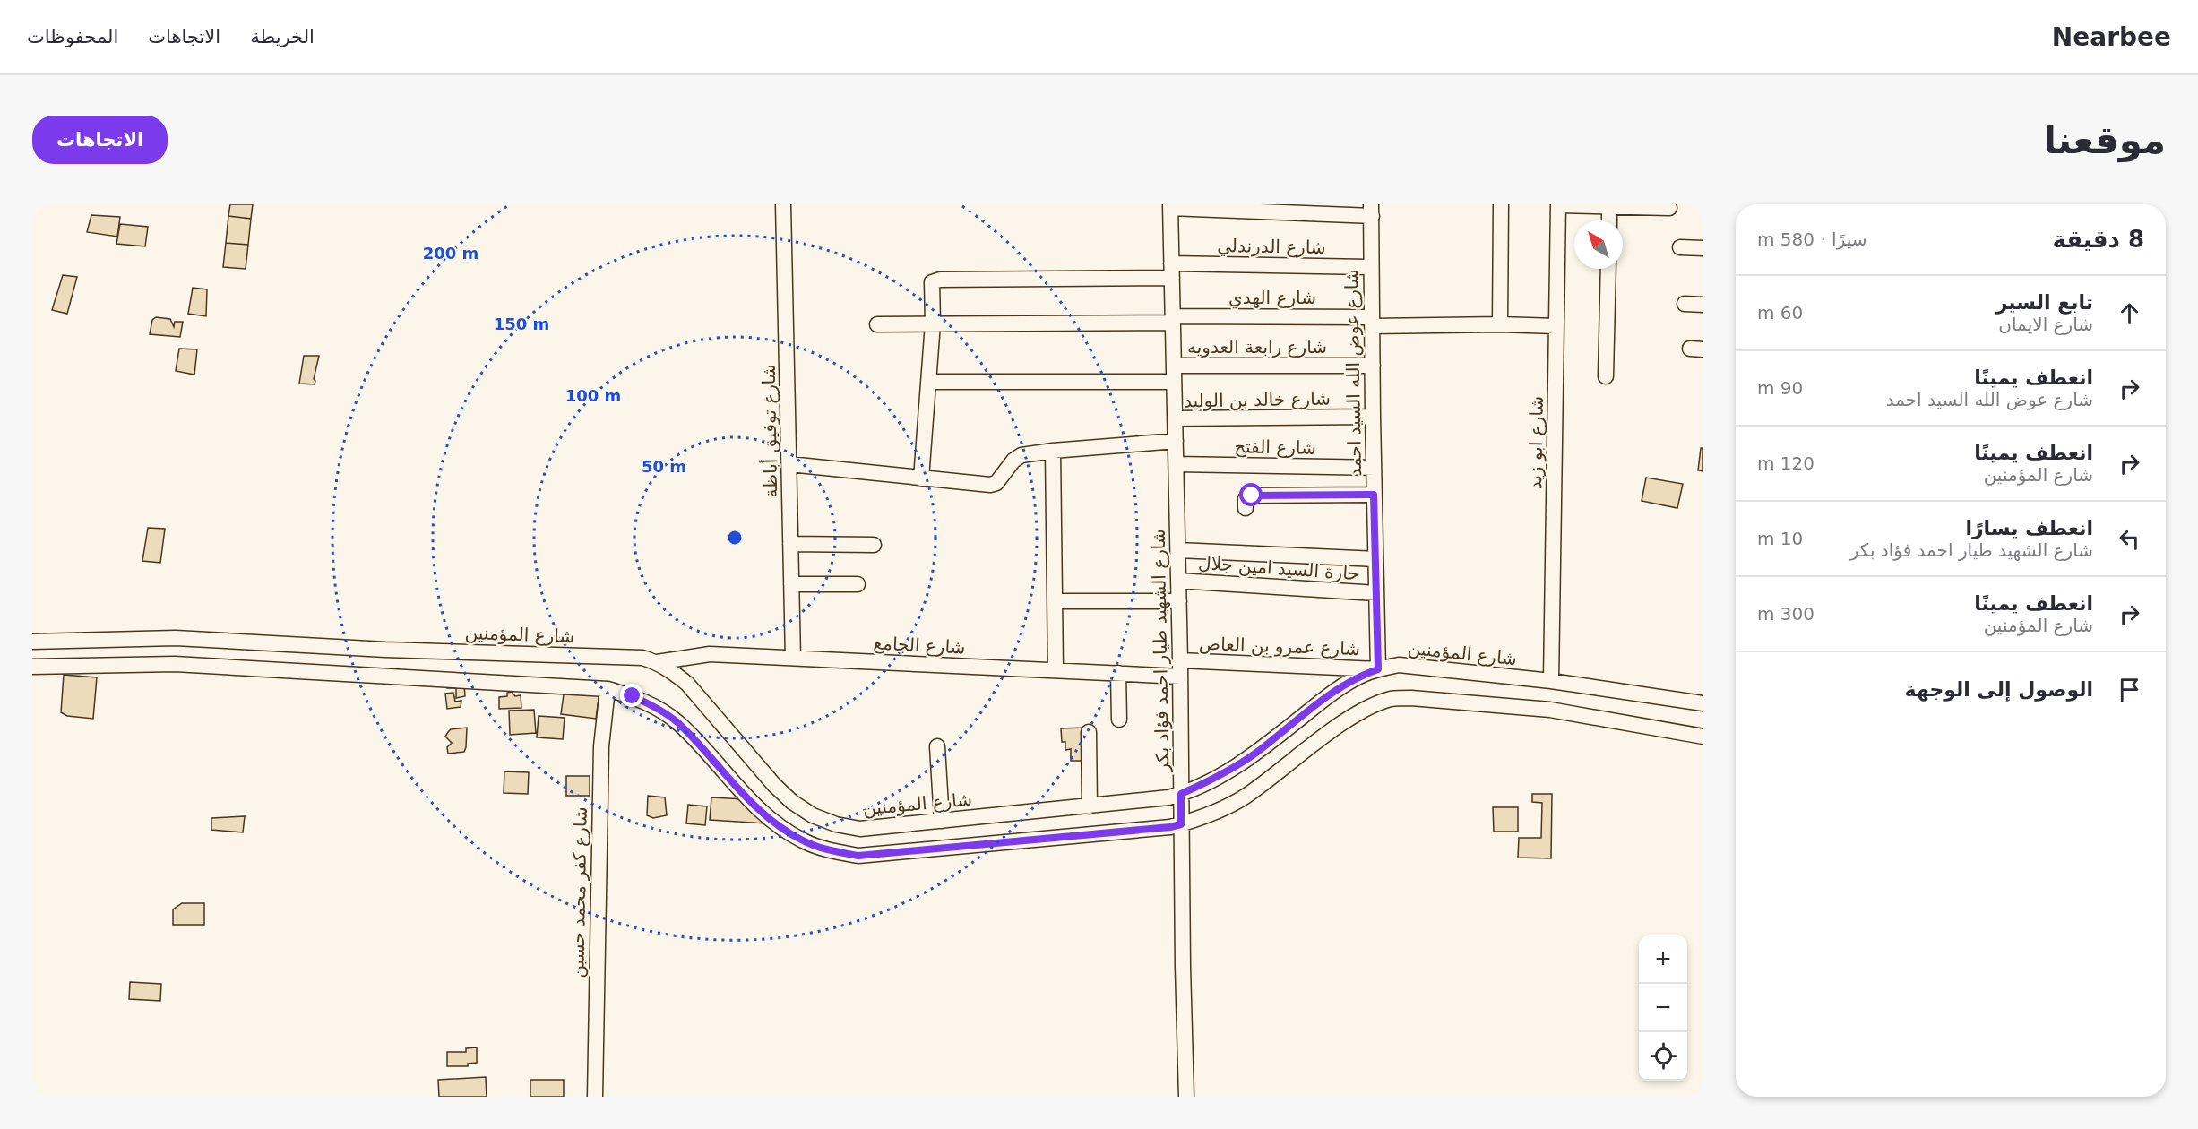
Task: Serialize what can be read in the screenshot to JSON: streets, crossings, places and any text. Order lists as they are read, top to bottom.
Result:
{
  "streets": {
    "street": [
      "شارع الدرندلي",
      "شارع الهدي",
      "شارع رابعة العدويه",
      "شارع عوض الله السيد احمد",
      "شارع خالد بن الوليد",
      "شارع توفيق أباظة",
      "شارع ابو زيد",
      "شارع الفتح",
      "حارة السيد امين جلال",
      "شارع المؤمنين",
      "شارع الجامع",
      "شارع عمرو بن العاص",
      "شارع الشهيد طيار احمد فؤاد بكر",
      "شارع كفر محمد حسين"
    ]
  },
  "crossings": [
    ["شارع الدرندلي", "شارع الهدي"],
    ["شارع الدرندلي", "شارع عوض الله السيد احمد"],
    ["شارع الدرندلي", "شارع الشهيد طيار احمد فؤاد بكر"],
    ["شارع الهدي", "شارع عوض الله السيد احمد"],
    ["شارع الهدي", "شارع ابو زيد"],
    ["شارع الهدي", "شارع الشهيد طيار احمد فؤاد بكر"],
    ["شارع رابعة العدويه", "شارع عوض الله السيد احمد"],
    ["شارع رابعة العدويه", "شارع الشهيد طيار احمد فؤاد بكر"],
    ["شارع عوض الله السيد احمد", "شارع خالد بن الوليد"],
    ["شارع عوض الله السيد احمد", "شارع الفتح"],
    ["شارع عوض الله السيد احمد", "حارة السيد امين جلال"],
    ["شارع عوض الله السيد احمد", "شارع المؤمنين"],
    ["شارع عوض الله السيد احمد", "شارع عمرو بن العاص"],
    ["شارع خالد بن الوليد", "شارع الشهيد طيار احمد فؤاد بكر"],
    ["شارع توفيق أباظة", "شارع الجامع"],
    ["شارع ابو زيد", "شارع المؤمنين"],
    ["شارع الفتح", "شارع الشهيد طيار احمد فؤاد بكر"],
    ["حارة السيد امين جلال", "شارع الشهيد طيار احمد فؤاد بكر"],
    ["شارع المؤمنين", "شارع الجامع"],
    ["شارع المؤمنين", "شارع عمرو بن العاص"],
    ["شارع المؤمنين", "شارع الشهيد طيار احمد فؤاد بكر"],
    ["شارع الجامع", "شارع الشهيد طيار احمد فؤاد بكر"],
    ["شارع عمرو بن العاص", "شارع الشهيد طيار احمد فؤاد بكر"]
  ],
  "north": "top left",
  "page": {
    "header": "Nearbee",
    "nav": ["الخريطة", "الاتجاهات", "المحفوظات"],
    "buttons": "الاتجاهات",
    "title": "موقعنا",
    "heading": ["8 دقيقة", "سيرًا · 580 m"],
    "list": [
      ["تابع السير", "شارع الايمان", "60 m"],
      ["انعطف يمينًا", "شارع عوض الله السيد احمد", "90 m"],
      ["انعطف يمينًا", "شارع المؤمنين", "120 m"],
      ["انعطف يسارًا", "شارع الشهيد طيار احمد فؤاد بكر", "10 m"],
      ["انعطف يمينًا", "شارع المؤمنين", "300 m"],
      "الوصول إلى الوجهة"
    ],
    "map_buttons": ["+", "−"]
  },
  "rings": [
    "200 m",
    "150 m",
    "100 m",
    "50 m"
  ]
}
